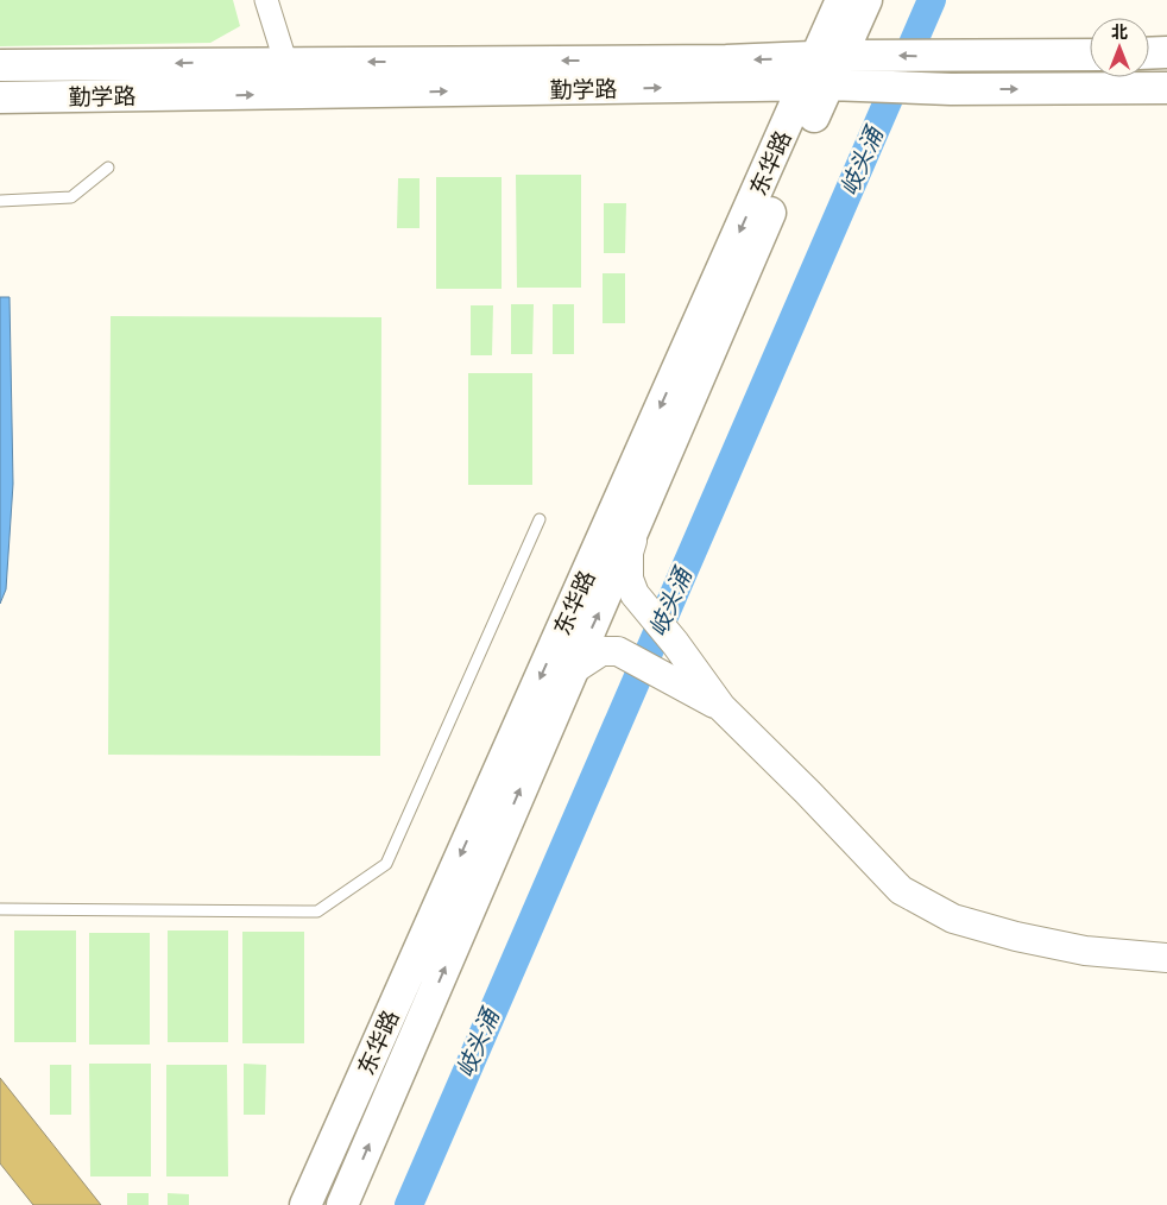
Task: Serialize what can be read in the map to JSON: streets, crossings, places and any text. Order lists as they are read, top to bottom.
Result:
{
  "streets": {
    "main road": ["勤学路", "东华路"]
  },
  "crossings": [
    ["勤学路", "东华路"]
  ],
  "water": ["岐头涌"],
  "north": "top"
}
